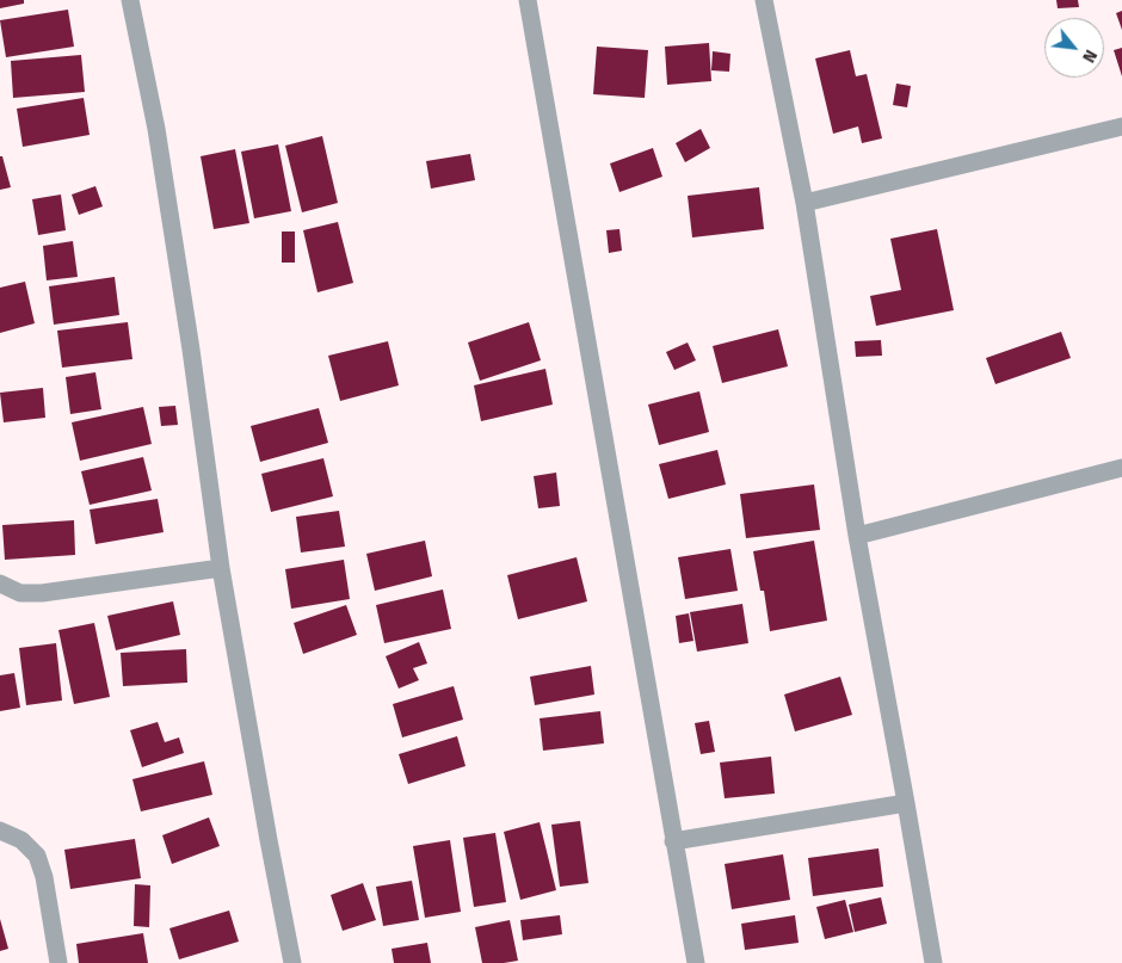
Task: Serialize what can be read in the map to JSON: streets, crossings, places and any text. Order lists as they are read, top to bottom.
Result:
{
  "north": "bottom right"
}
